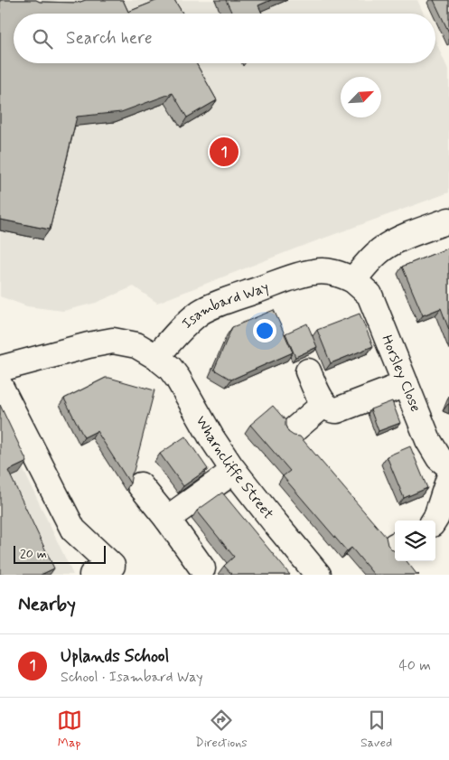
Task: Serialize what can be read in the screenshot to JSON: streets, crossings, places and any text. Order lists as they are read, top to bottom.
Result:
{
  "streets": {
    "street": ["Isambard Way", "Horsley Close", "Wharncliffe Street"]
  },
  "crossings": [
    ["Isambard Way", "Horsley Close"],
    ["Isambard Way", "Wharncliffe Street"]
  ],
  "scale_bar": "20 m",
  "north": "top right",
  "page": {
    "search": "Search here",
    "pins": "1",
    "scale": "20 m",
    "heading": "Nearby",
    "list": [
      {
        "mark": "1",
        "name": "Uplands School",
        "note": "School · Isambard Way",
        "value": "40 m"
      }
    ],
    "nav": ["Map", "Directions", "Saved"]
  }
}
